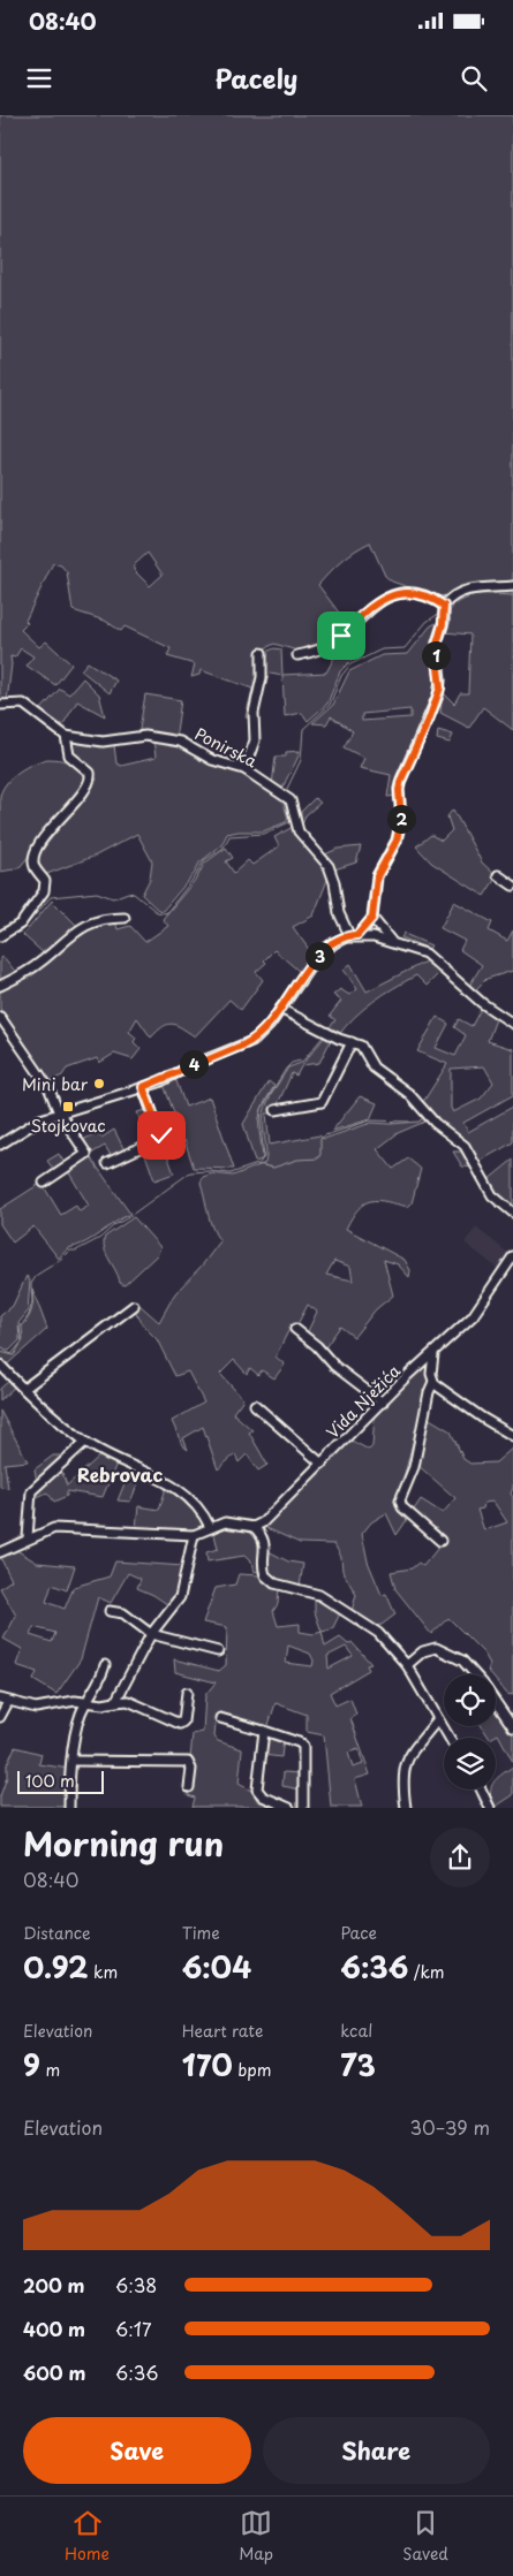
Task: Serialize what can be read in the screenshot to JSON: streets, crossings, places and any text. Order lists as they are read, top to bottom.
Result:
{
  "streets": {
    "street": ["Ponirska", "Vida Nježića"]
  },
  "districts": ["Rebrovac"],
  "places": {
    "other": ["Mini bar"],
    "transit": ["Stojkovac"]
  },
  "scale_bar": "100 m",
  "page": {
    "status": "08:40",
    "header": "Pacely",
    "pins": [
      "1",
      "2",
      "3",
      "4"
    ],
    "scale": "100 m",
    "heading": ["Morning run", "08:40"],
    "stats": [
      ["Distance", "0.92 km"],
      ["Time", "6:04"],
      ["Pace", "6:36 /km"],
      ["Elevation", "9 m"],
      ["Heart rate", "170 bpm"],
      ["kcal", "73"]
    ],
    "chart": ["Elevation", "30–39 m"],
    "list": [
      {
        "name": "200 m",
        "note": "6:38"
      },
      {
        "name": "400 m",
        "note": "6:17"
      },
      {
        "name": "600 m",
        "note": "6:36"
      }
    ],
    "buttons": ["Save", "Share"],
    "tabs": ["Home", "Map", "Saved"]
  }
}
